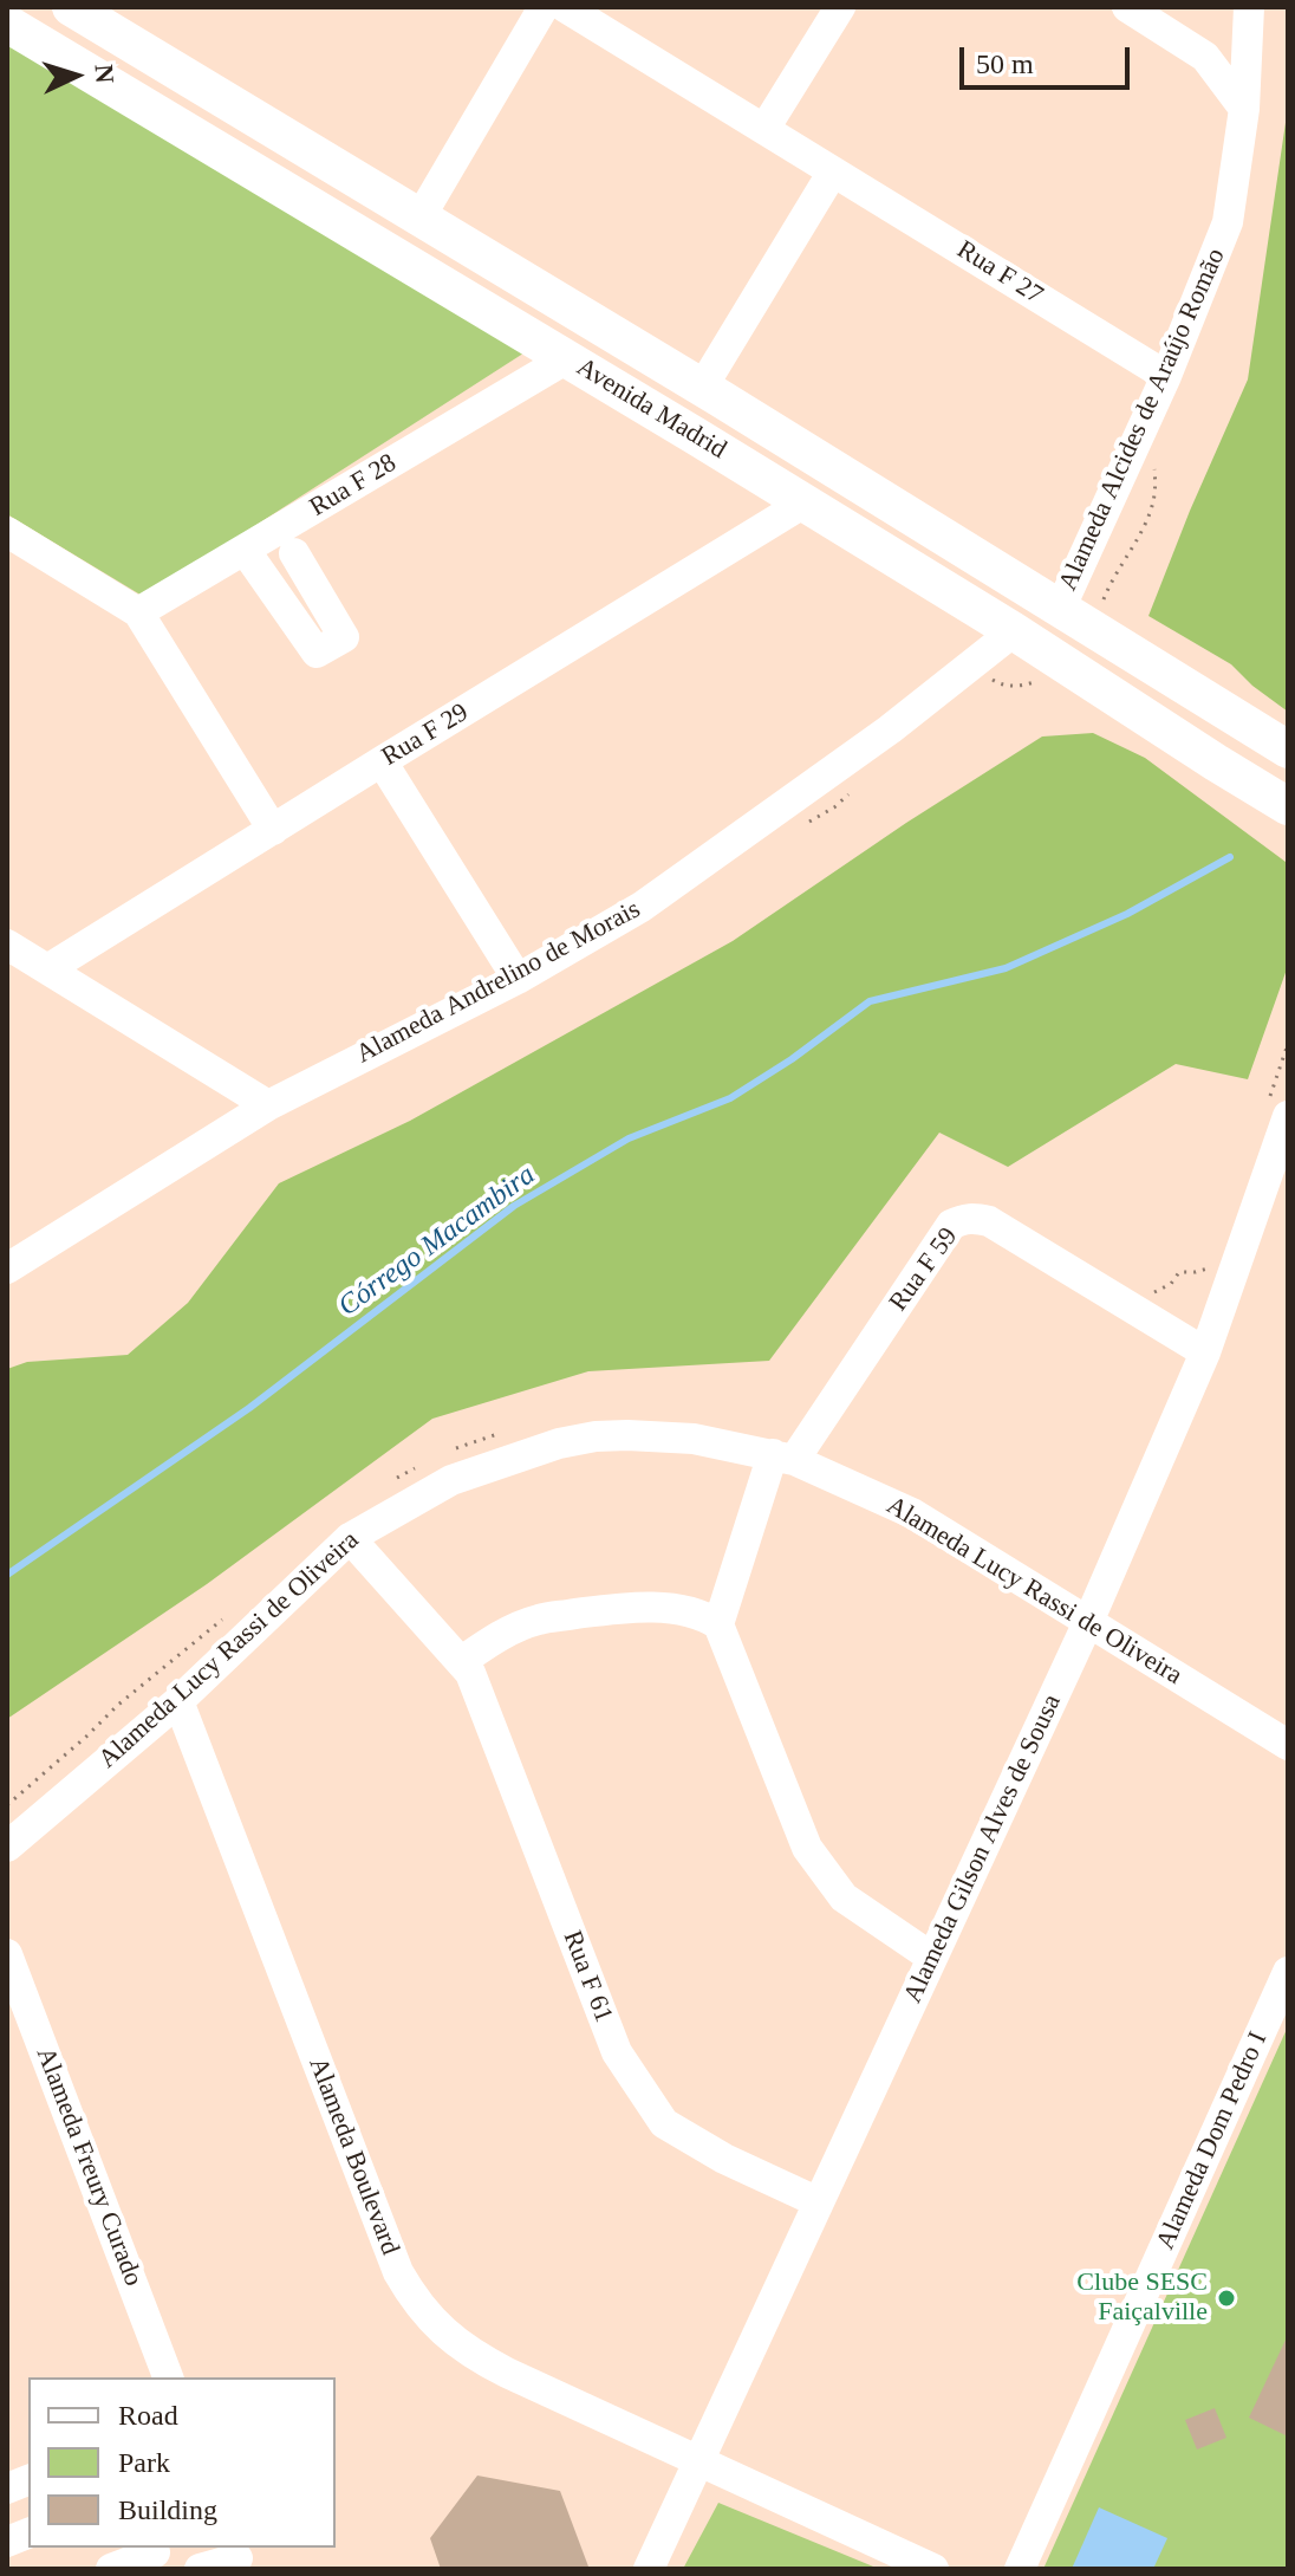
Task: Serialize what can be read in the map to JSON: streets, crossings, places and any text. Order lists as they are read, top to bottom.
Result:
{
  "streets": {
    "main road": ["Avenida Madrid"],
    "street": [
      "Rua F 27",
      "Alameda Alcides de Araújo Romão",
      "Rua F 28",
      "Rua F 29",
      "Alameda Andrelino de Morais",
      "Rua F 59",
      "Alameda Lucy Rassi de Oliveira",
      "Alameda Gilson Alves de Sousa",
      "Rua F 61",
      "Alameda Dom Pedro I",
      "Alameda Boulevard",
      "Alameda Freury Curado"
    ]
  },
  "crossings": [
    ["Rua F 27", "Alameda Alcides de Araújo Romão"],
    ["Avenida Madrid", "Alameda Alcides de Araújo Romão"],
    ["Avenida Madrid", "Rua F 28"],
    ["Avenida Madrid", "Rua F 29"],
    ["Avenida Madrid", "Alameda Andrelino de Morais"],
    ["Rua F 59", "Alameda Lucy Rassi de Oliveira"],
    ["Rua F 59", "Alameda Gilson Alves de Sousa"],
    ["Alameda Lucy Rassi de Oliveira", "Alameda Gilson Alves de Sousa"],
    ["Alameda Lucy Rassi de Oliveira", "Rua F 61"],
    ["Alameda Lucy Rassi de Oliveira", "Alameda Boulevard"],
    ["Alameda Gilson Alves de Sousa", "Rua F 61"],
    ["Alameda Gilson Alves de Sousa", "Alameda Boulevard"]
  ],
  "water": ["Córrego Macambira"],
  "places": ["Clube SESC Faiçalville"],
  "legend": ["Road", "Park", "Building"],
  "scale_bar": "50 m",
  "north": "right"
}
